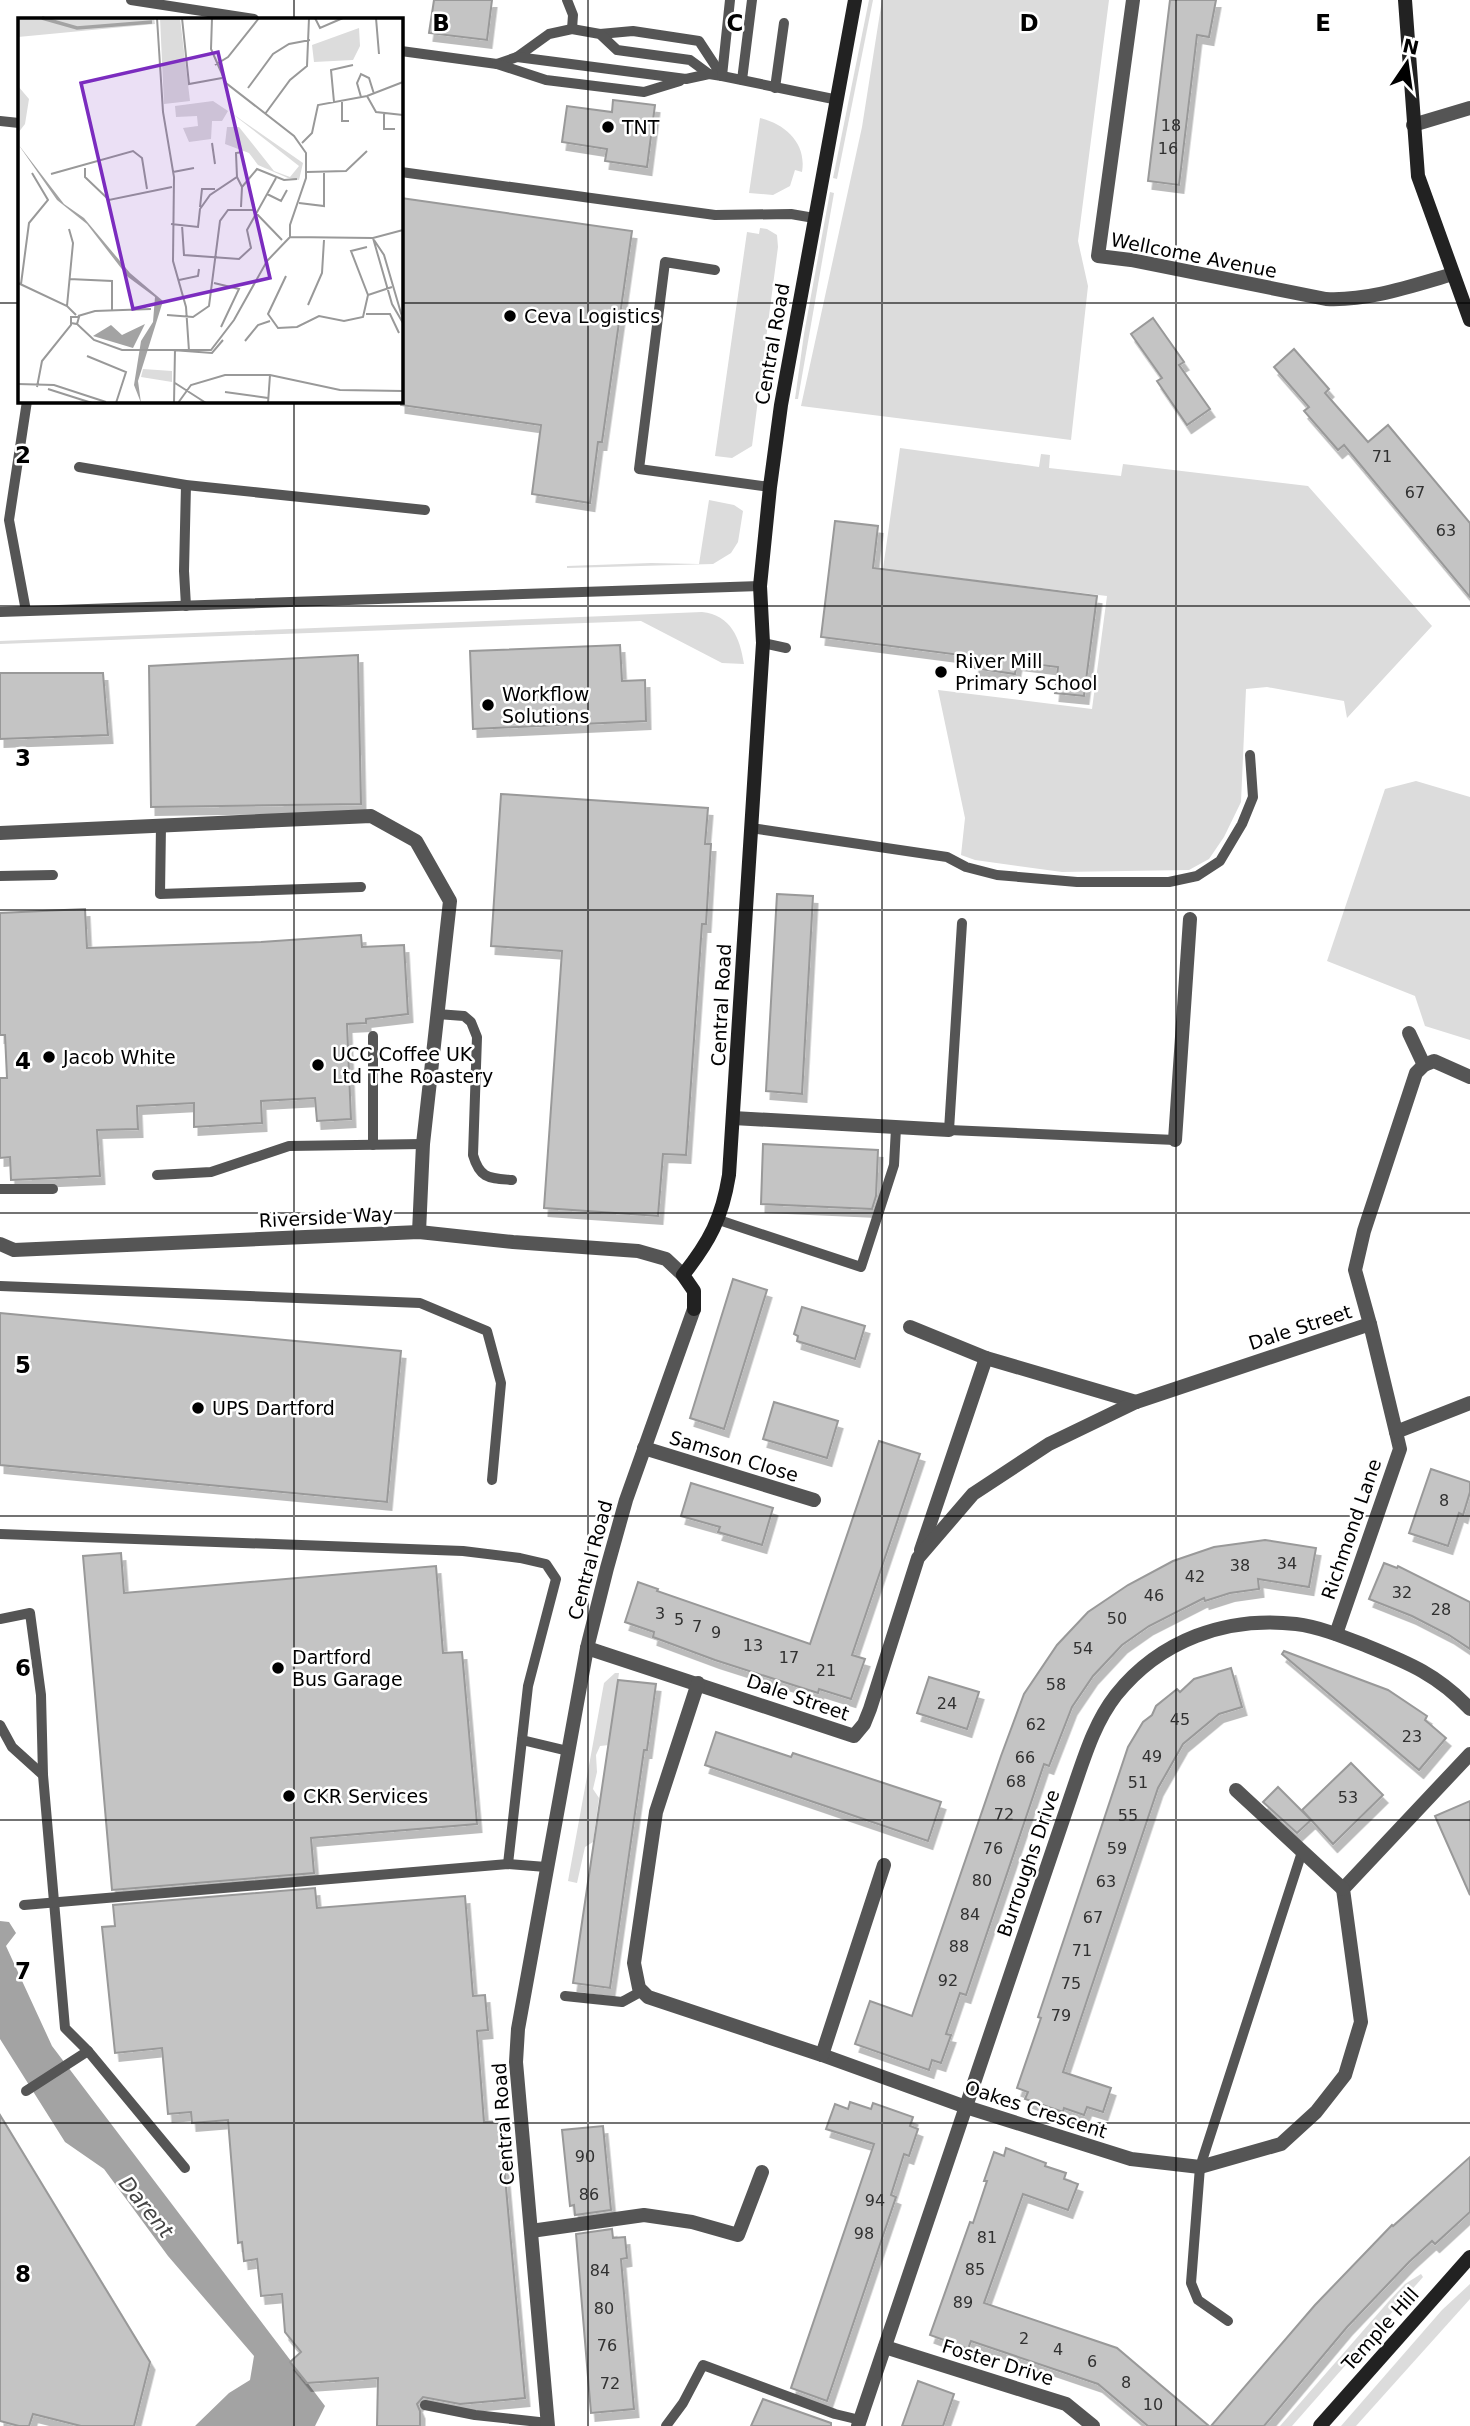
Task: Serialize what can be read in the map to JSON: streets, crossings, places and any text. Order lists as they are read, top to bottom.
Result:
{
  "streets": {
    "street": [
      "Wellcome Avenue",
      "Central Road",
      "Riverside Way",
      "Dale Street",
      "Samson Close",
      "Richmond Lane",
      "Burroughs Drive",
      "Oakes Crescent",
      "Temple Hill",
      "Foster Drive"
    ]
  },
  "crossings": [
    ["Central Road", "Dale Street"],
    ["Central Road", "Samson Close"],
    ["Dale Street", "Richmond Lane"],
    ["Richmond Lane", "Burroughs Drive"],
    ["Burroughs Drive", "Oakes Crescent"],
    ["Burroughs Drive", "Foster Drive"]
  ],
  "water": ["Darent"],
  "places": [
    "TNT",
    "Ceva Logistics",
    "River Mill Primary School",
    "Workflow Solutions",
    "Jacob White",
    "UCC Coffee UK Ltd The Roastery",
    "UPS Dartford",
    "Dartford Bus Garage",
    "CKR Services"
  ],
  "house_numbers": [
    "18",
    "16",
    "71",
    "67",
    "63",
    "8",
    "34",
    "38",
    "42",
    "32",
    "46",
    "28",
    "3",
    "50",
    "5",
    "7",
    "9",
    "13",
    "54",
    "17",
    "21",
    "58",
    "24",
    "45",
    "62",
    "23",
    "49",
    "66",
    "68",
    "51",
    "53",
    "72",
    "55",
    "76",
    "59",
    "80",
    "63",
    "84",
    "67",
    "88",
    "71",
    "92",
    "75",
    "79",
    "90",
    "86",
    "94",
    "98",
    "81",
    "85",
    "84",
    "89",
    "80",
    "2",
    "76",
    "4",
    "6",
    "8",
    "72",
    "10"
  ],
  "north": "top",
  "grid": {
    "columns": [
      "B",
      "C",
      "D",
      "E"
    ],
    "rows": [
      "2",
      "3",
      "4",
      "5",
      "6",
      "7",
      "8"
    ]
  }
}
